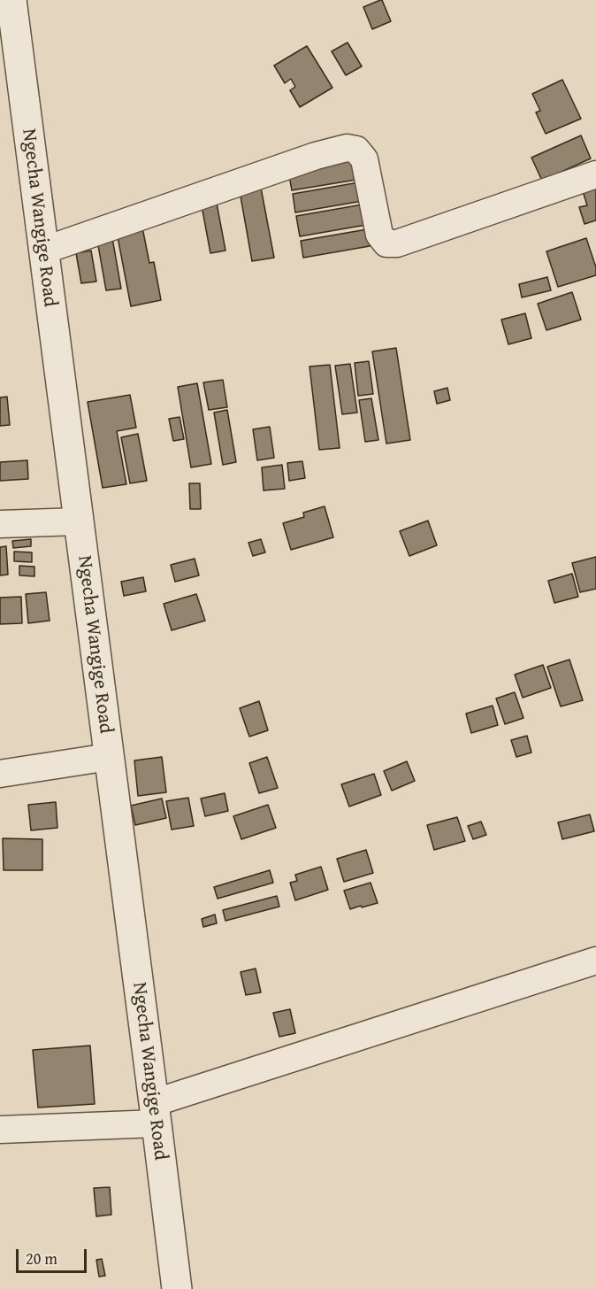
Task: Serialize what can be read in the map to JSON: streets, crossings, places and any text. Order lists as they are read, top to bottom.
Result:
{
  "streets": {
    "street": ["Ngecha Wangige Road"]
  },
  "scale_bar": "20 m"
}
